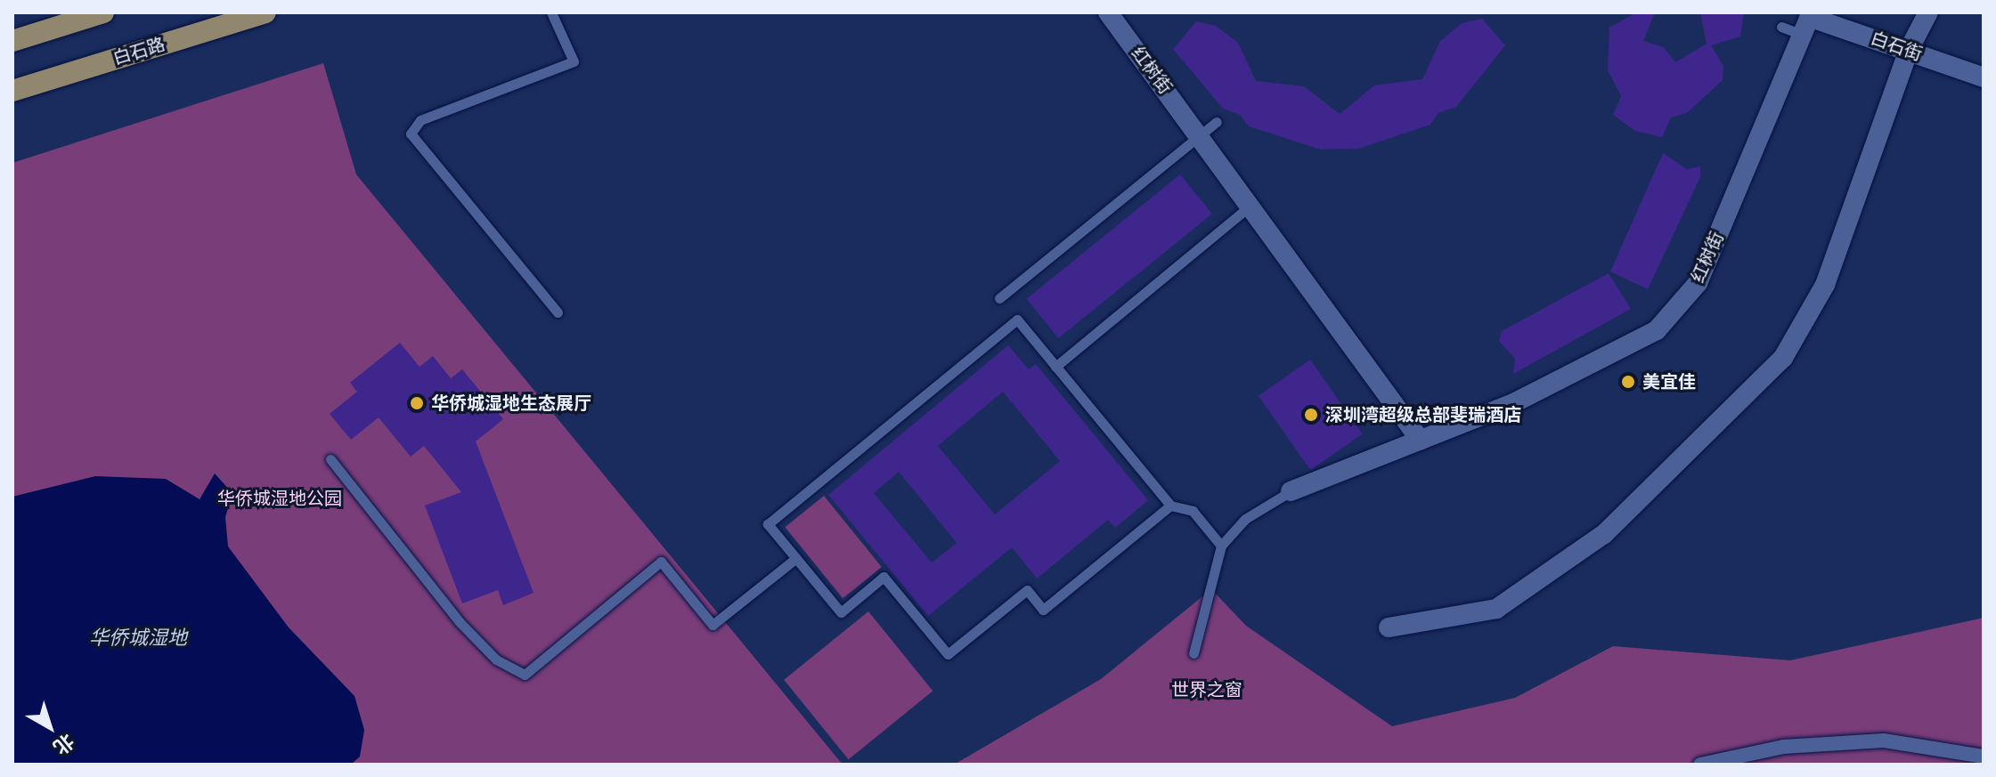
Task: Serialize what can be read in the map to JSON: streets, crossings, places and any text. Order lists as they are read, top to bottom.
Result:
{
  "streets": {
    "main road": ["白石路"],
    "street": ["白石街", "红树街"]
  },
  "crossings": [
    ["白石街", "红树街"]
  ],
  "water": ["华侨城湿地"],
  "parks": ["华侨城湿地公园", "世界之窗"],
  "places": ["美宜佳", "华侨城湿地生态展厅", "深圳湾超级总部斐瑞酒店"],
  "north": "bottom right"
}
